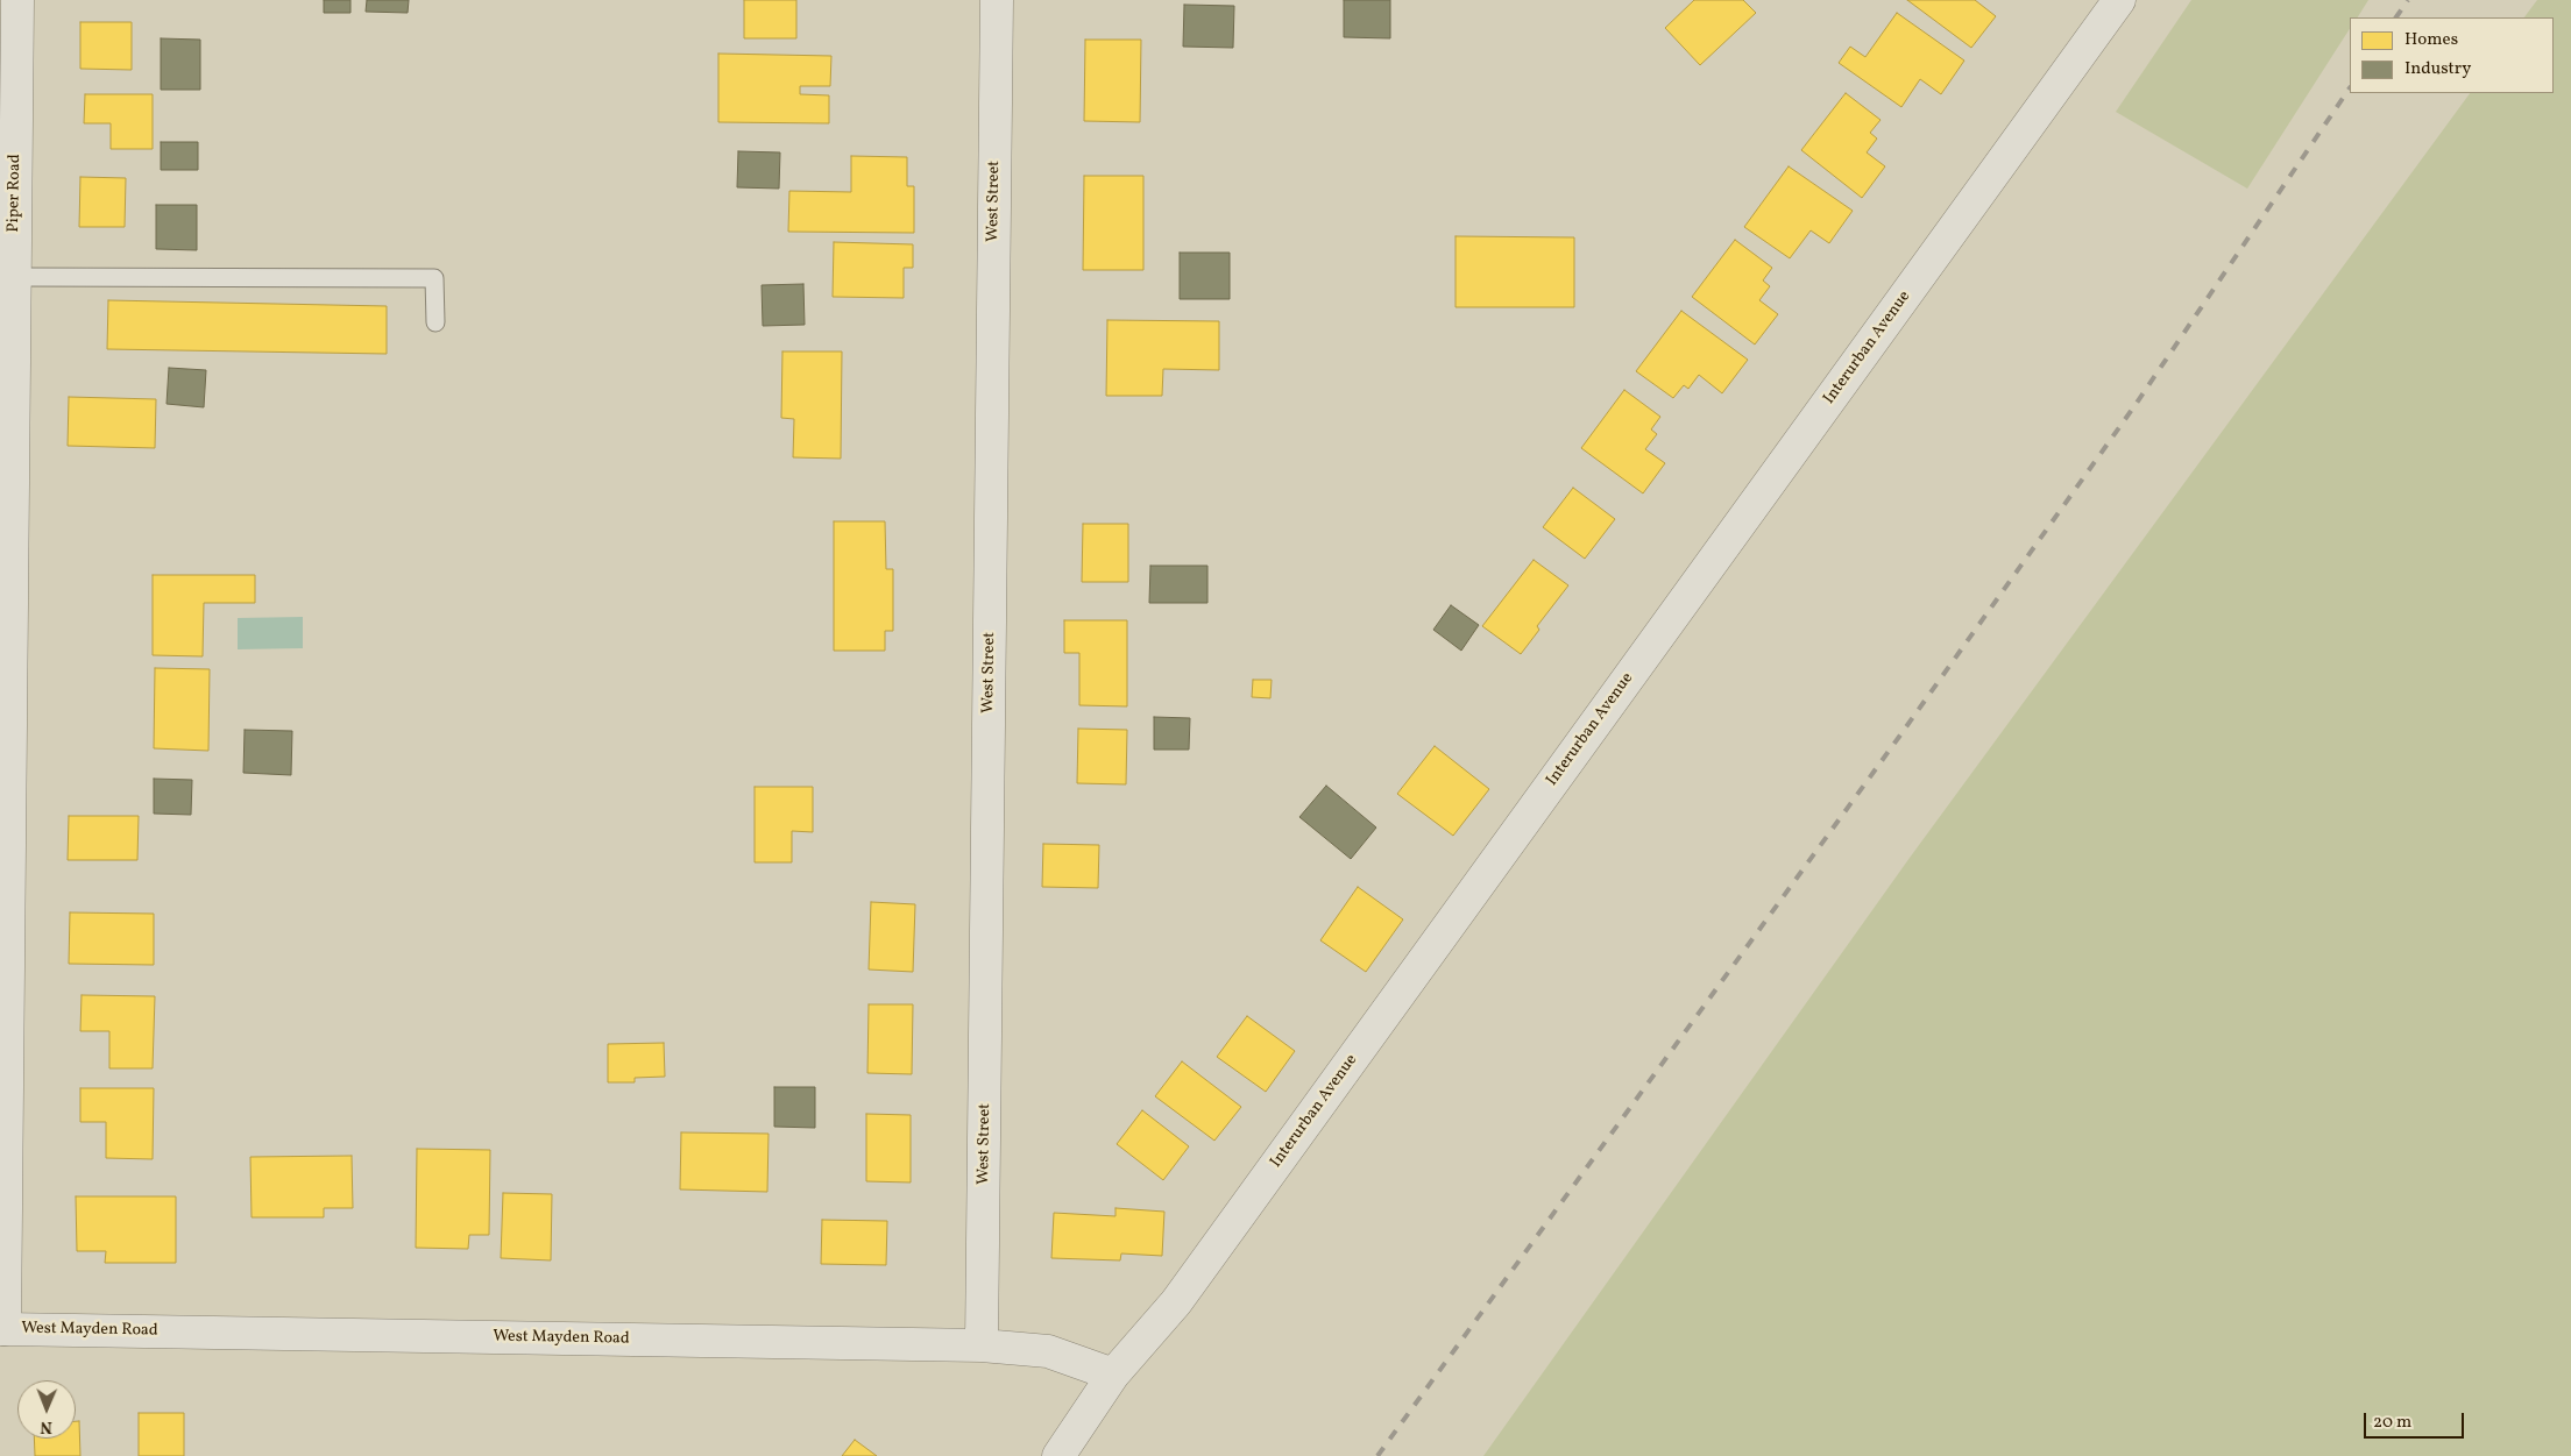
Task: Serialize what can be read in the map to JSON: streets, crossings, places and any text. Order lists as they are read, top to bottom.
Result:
{
  "streets": {
    "street": [
      "Piper Road",
      "West Street",
      "Interurban Avenue",
      "West Mayden Road"
    ]
  },
  "crossings": [
    ["Piper Road", "West Mayden Road"],
    ["West Street", "West Mayden Road"],
    ["Interurban Avenue", "West Mayden Road"]
  ],
  "legend": ["Homes", "Industry"],
  "scale_bar": "20 m",
  "north": "bottom"
}
